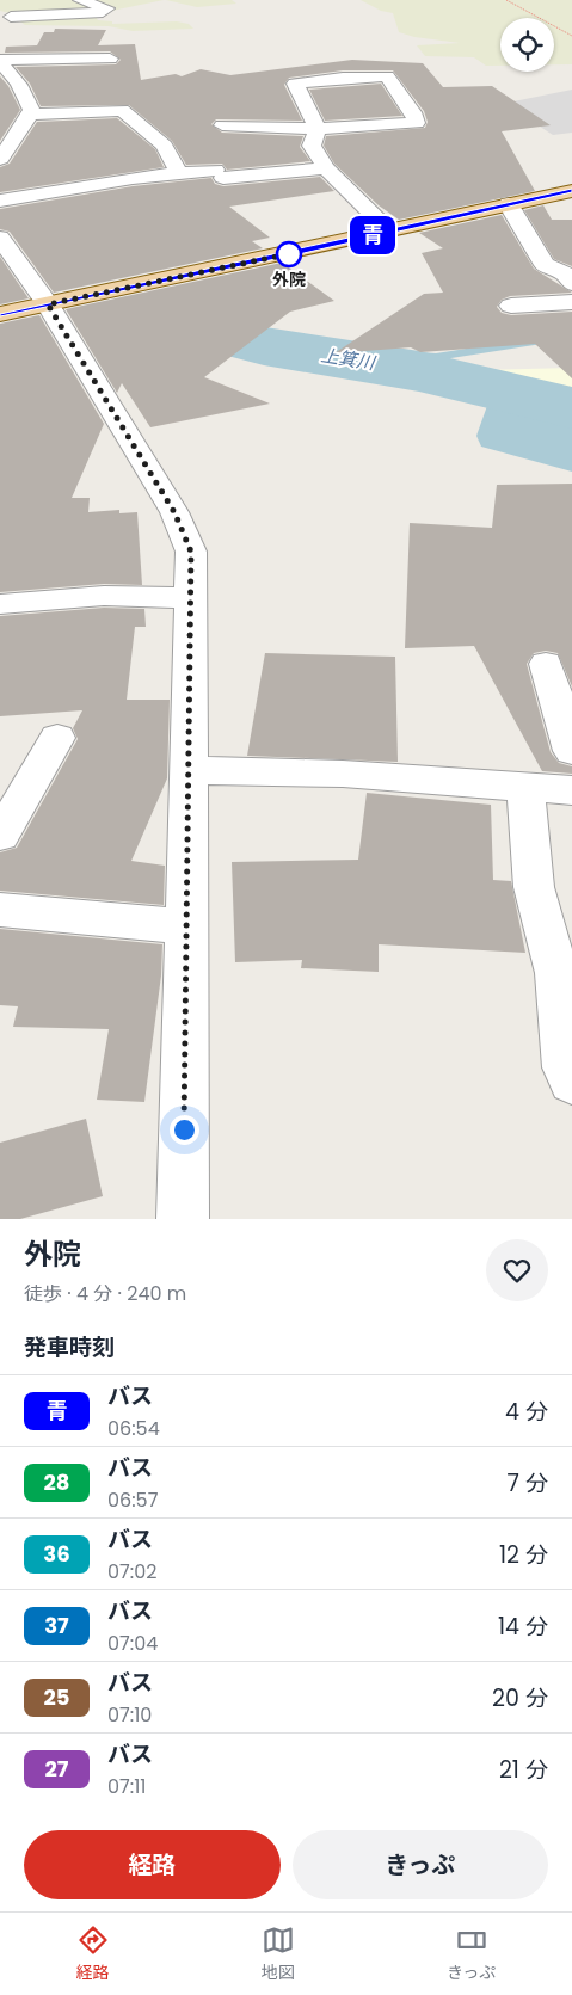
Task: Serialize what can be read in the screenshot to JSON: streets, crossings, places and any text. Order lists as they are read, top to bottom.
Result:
{
  "water": ["上箕川"],
  "places": ["外院"],
  "lines": ["bus line 青"],
  "page": {
    "on_map": "青",
    "heading": [
      ["外院", "徒歩 · 4 分 · 240 m"],
      "発車時刻"
    ],
    "list": [
      {
        "mark": "青",
        "name": "バス",
        "note": "06:54",
        "value": "4 分"
      },
      {
        "mark": "28",
        "name": "バス",
        "note": "06:57",
        "value": "7 分"
      },
      {
        "mark": "36",
        "name": "バス",
        "note": "07:02",
        "value": "12 分"
      },
      {
        "mark": "37",
        "name": "バス",
        "note": "07:04",
        "value": "14 分"
      },
      {
        "mark": "25",
        "name": "バス",
        "note": "07:10",
        "value": "20 分"
      },
      {
        "mark": "27",
        "name": "バス",
        "note": "07:11",
        "value": "21 分"
      }
    ],
    "buttons": ["経路", "きっぷ"],
    "tabs": ["経路", "地図", "きっぷ"]
  }
}
